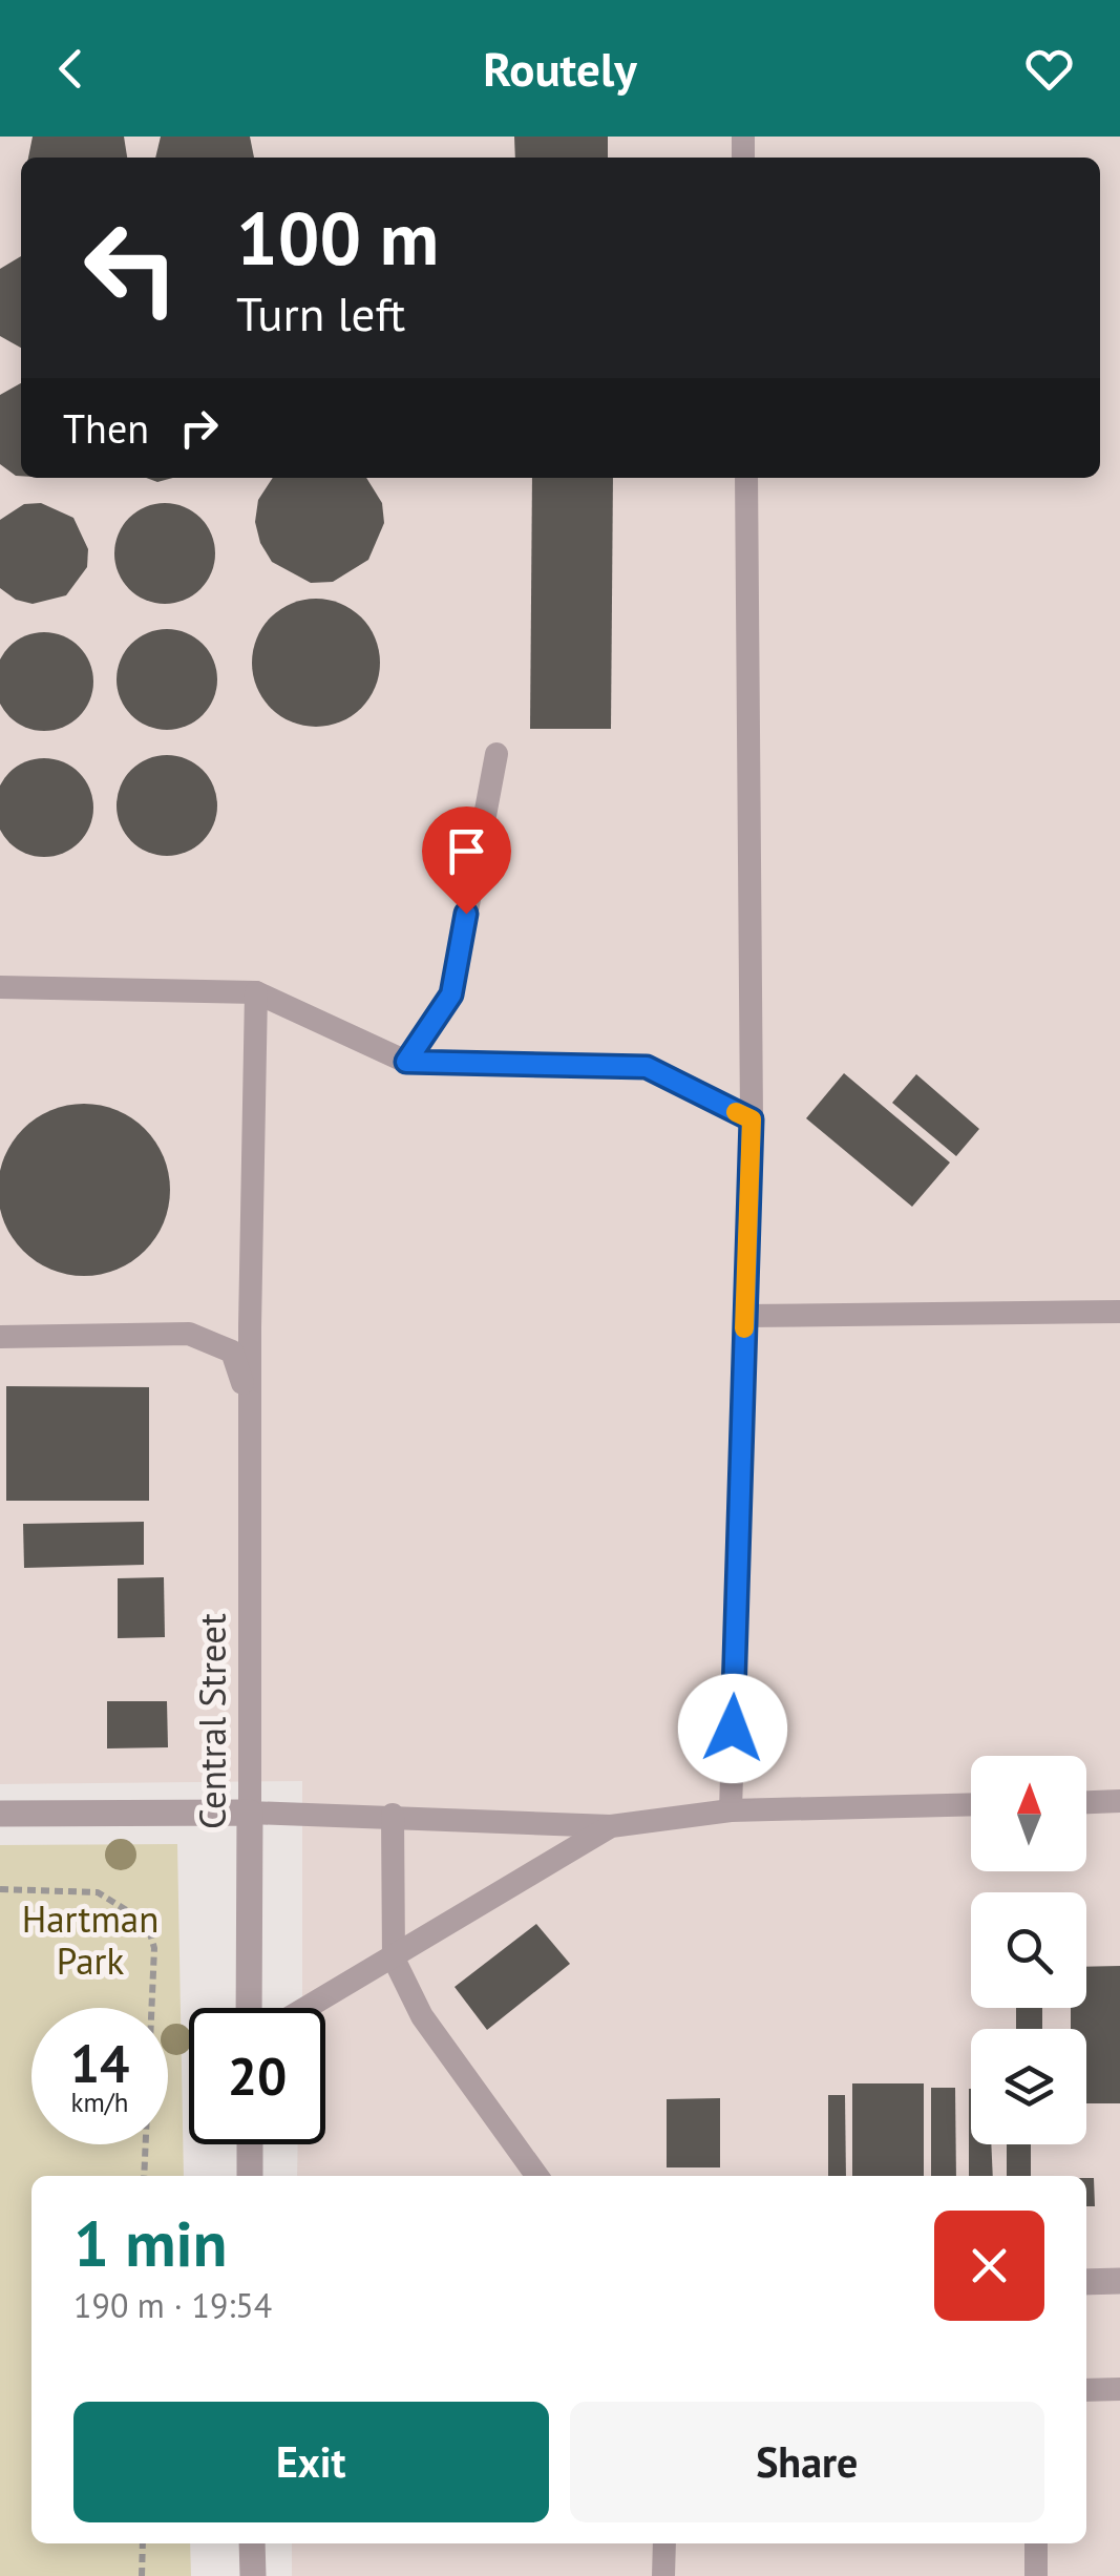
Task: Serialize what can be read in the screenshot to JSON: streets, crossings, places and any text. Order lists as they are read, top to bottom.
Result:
{
  "streets": {
    "street": ["Central Street"]
  },
  "parks": ["Hartman Park"],
  "north": "top",
  "page": {
    "header": "Routely",
    "turn": ["100 m", "Turn left"],
    "then": "Then",
    "speed": "14 km/h",
    "limit": "20",
    "heading": ["1 min", "190 m · 19:54"],
    "buttons": ["Exit", "Share"]
  }
}
